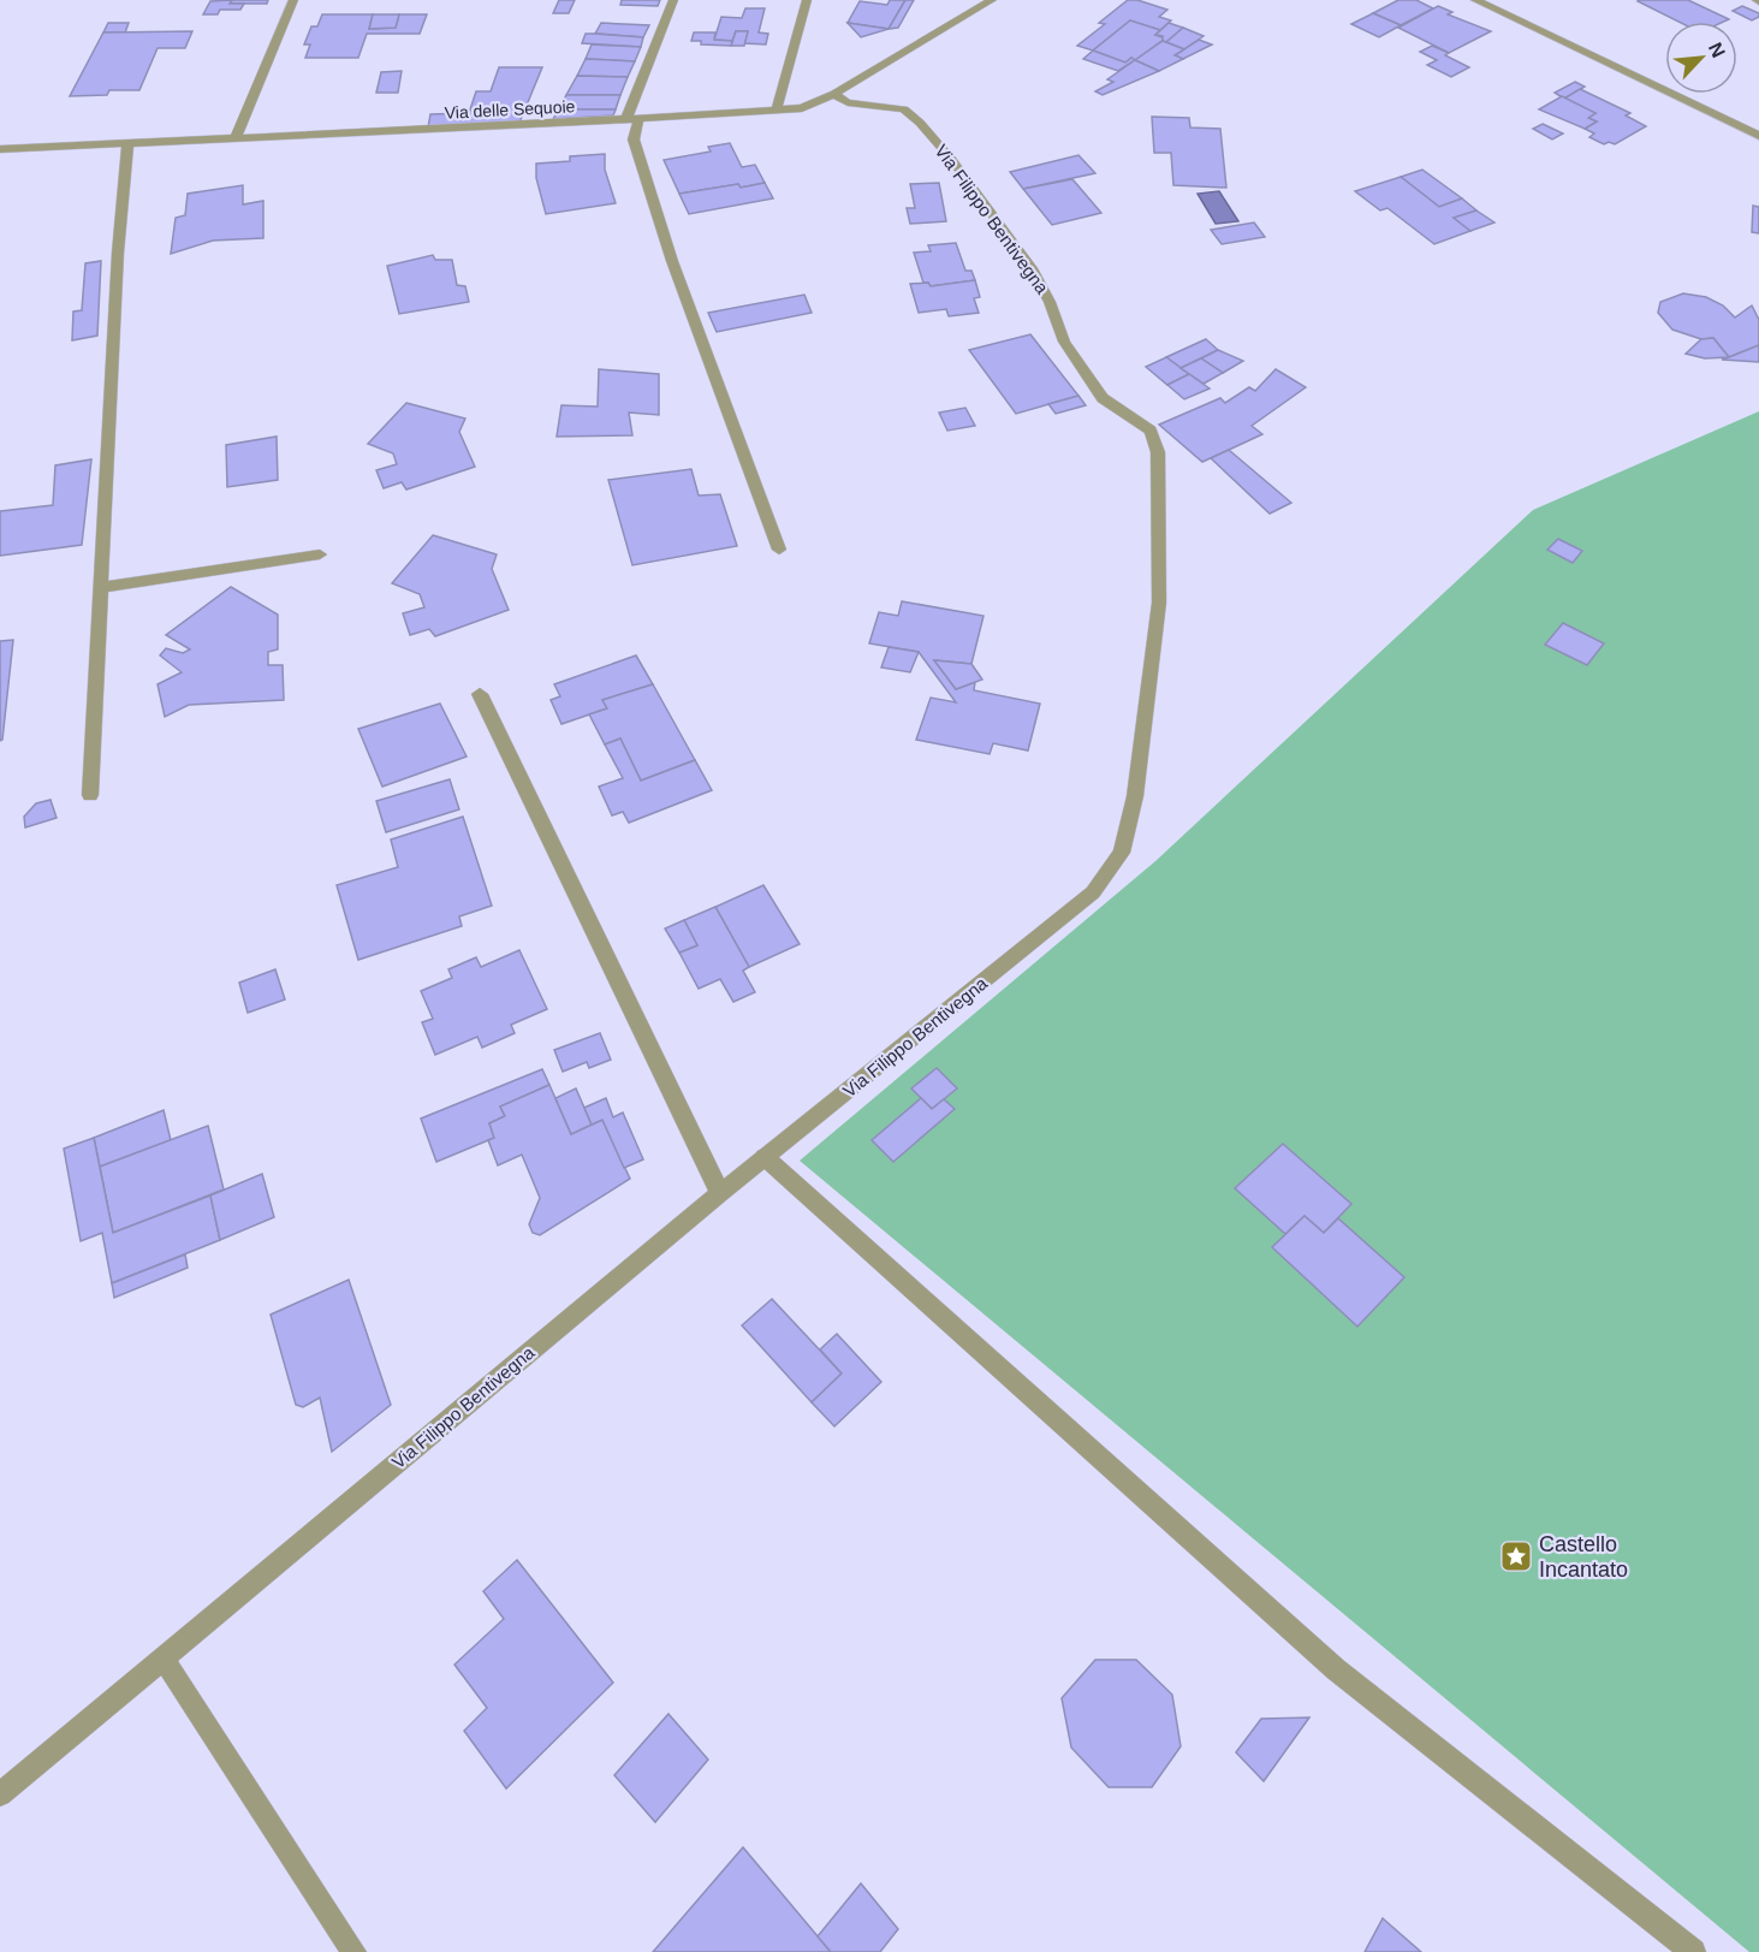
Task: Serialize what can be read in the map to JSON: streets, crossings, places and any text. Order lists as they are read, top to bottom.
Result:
{
  "streets": {
    "street": ["Via delle Sequoie", "Via Filippo Bentivegna"]
  },
  "crossings": [
    ["Via delle Sequoie", "Via Filippo Bentivegna"]
  ],
  "places": {
    "place": ["Castello Incantato"]
  },
  "north": "top right"
}
